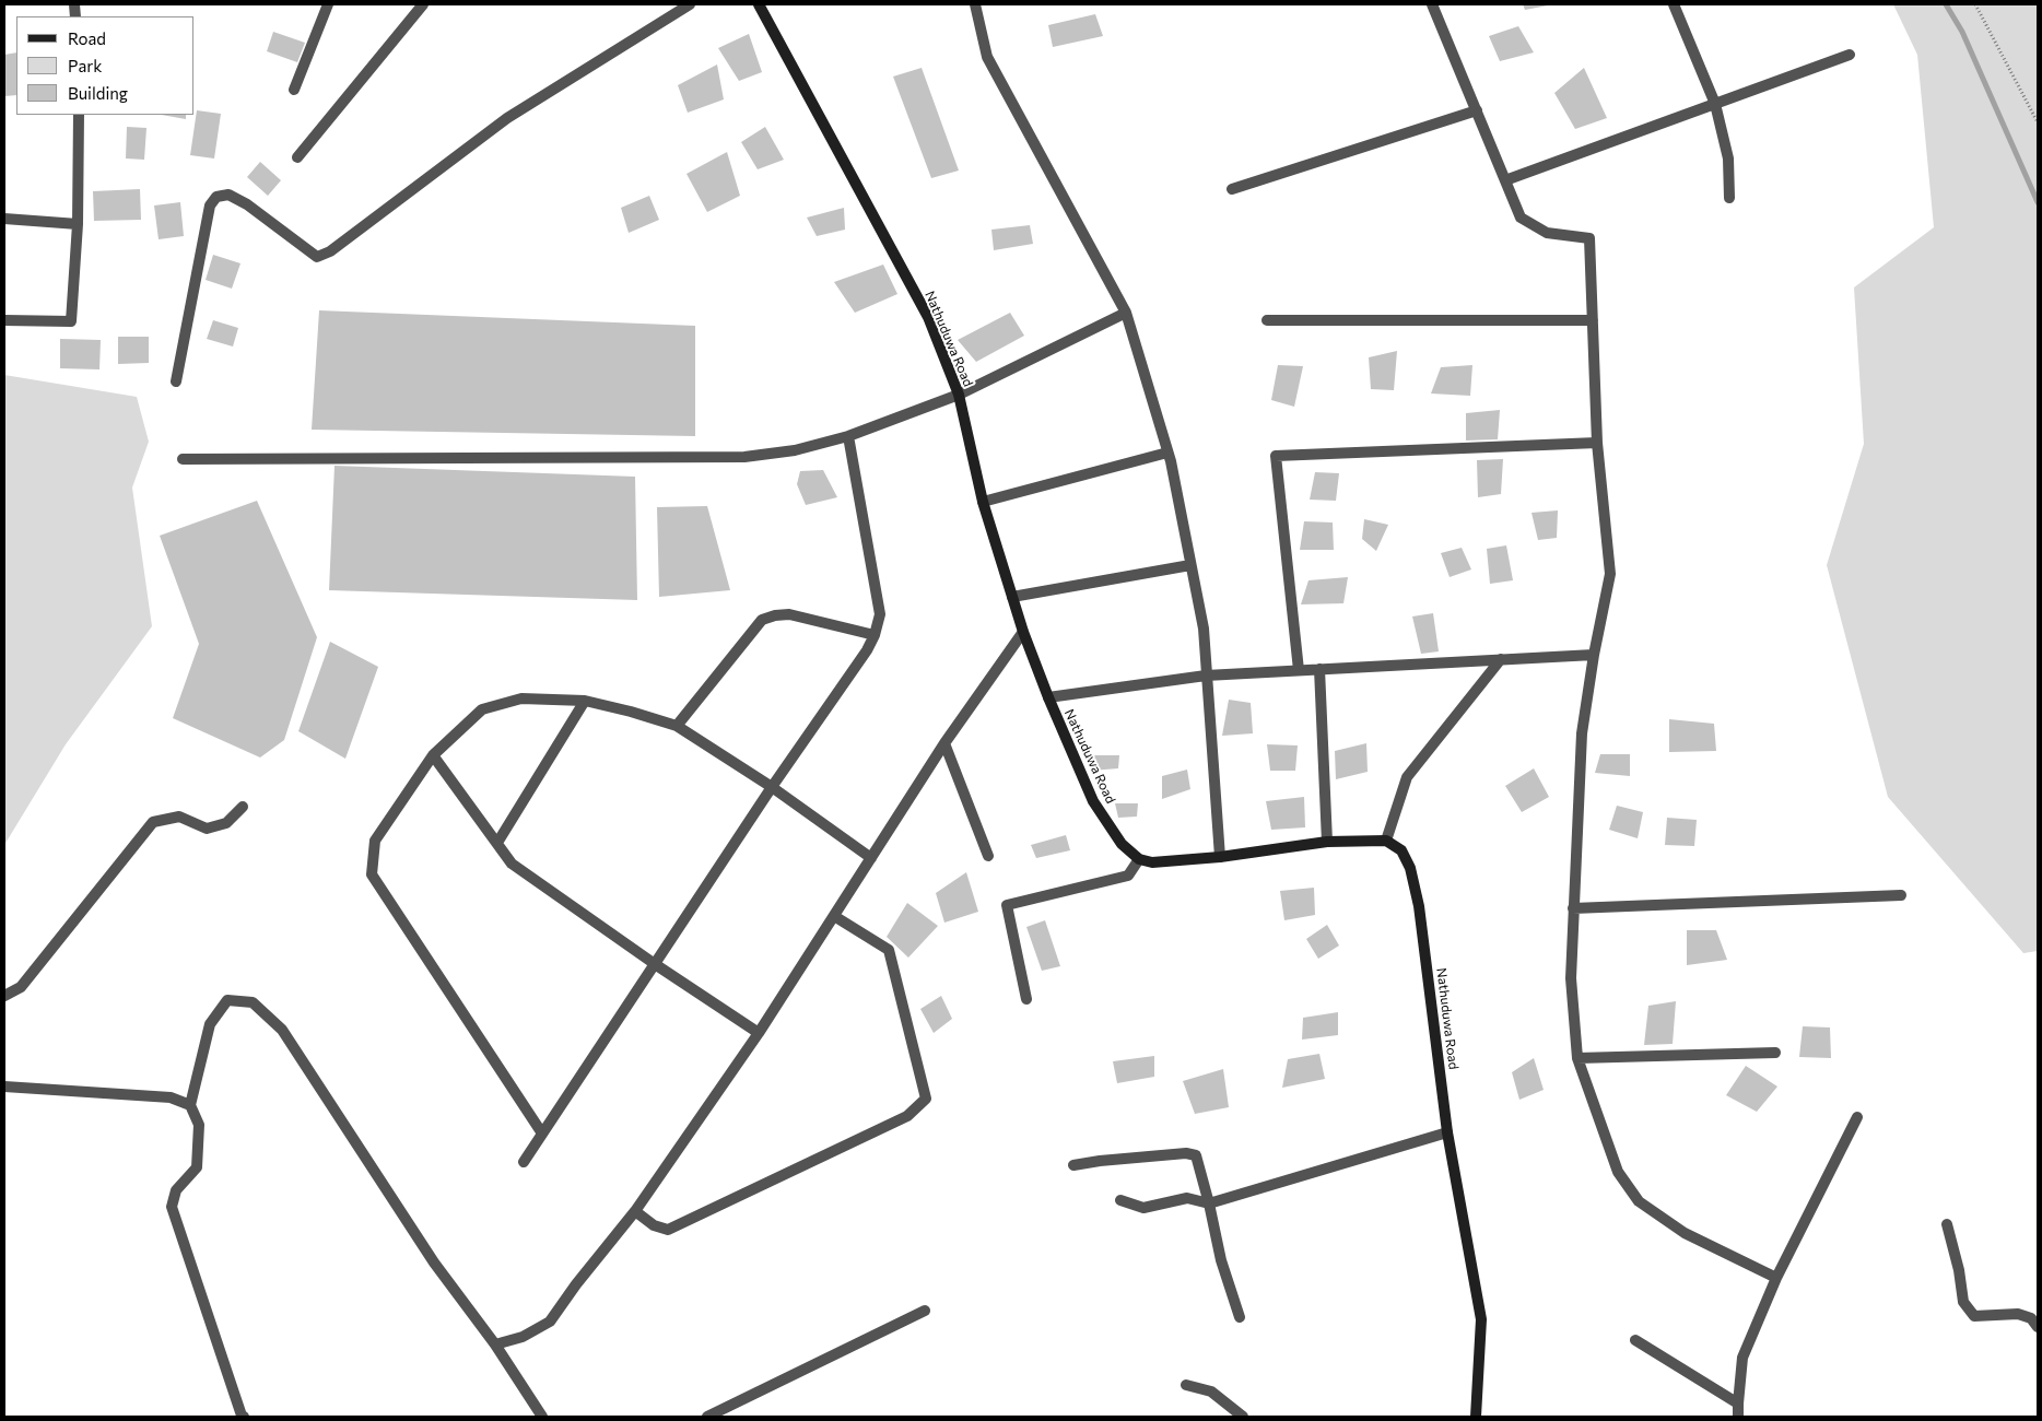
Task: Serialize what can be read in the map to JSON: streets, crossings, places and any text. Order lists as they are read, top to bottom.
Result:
{
  "streets": {
    "street": ["Nathuduwa Road"]
  },
  "legend": ["Road", "Park", "Building"]
}
